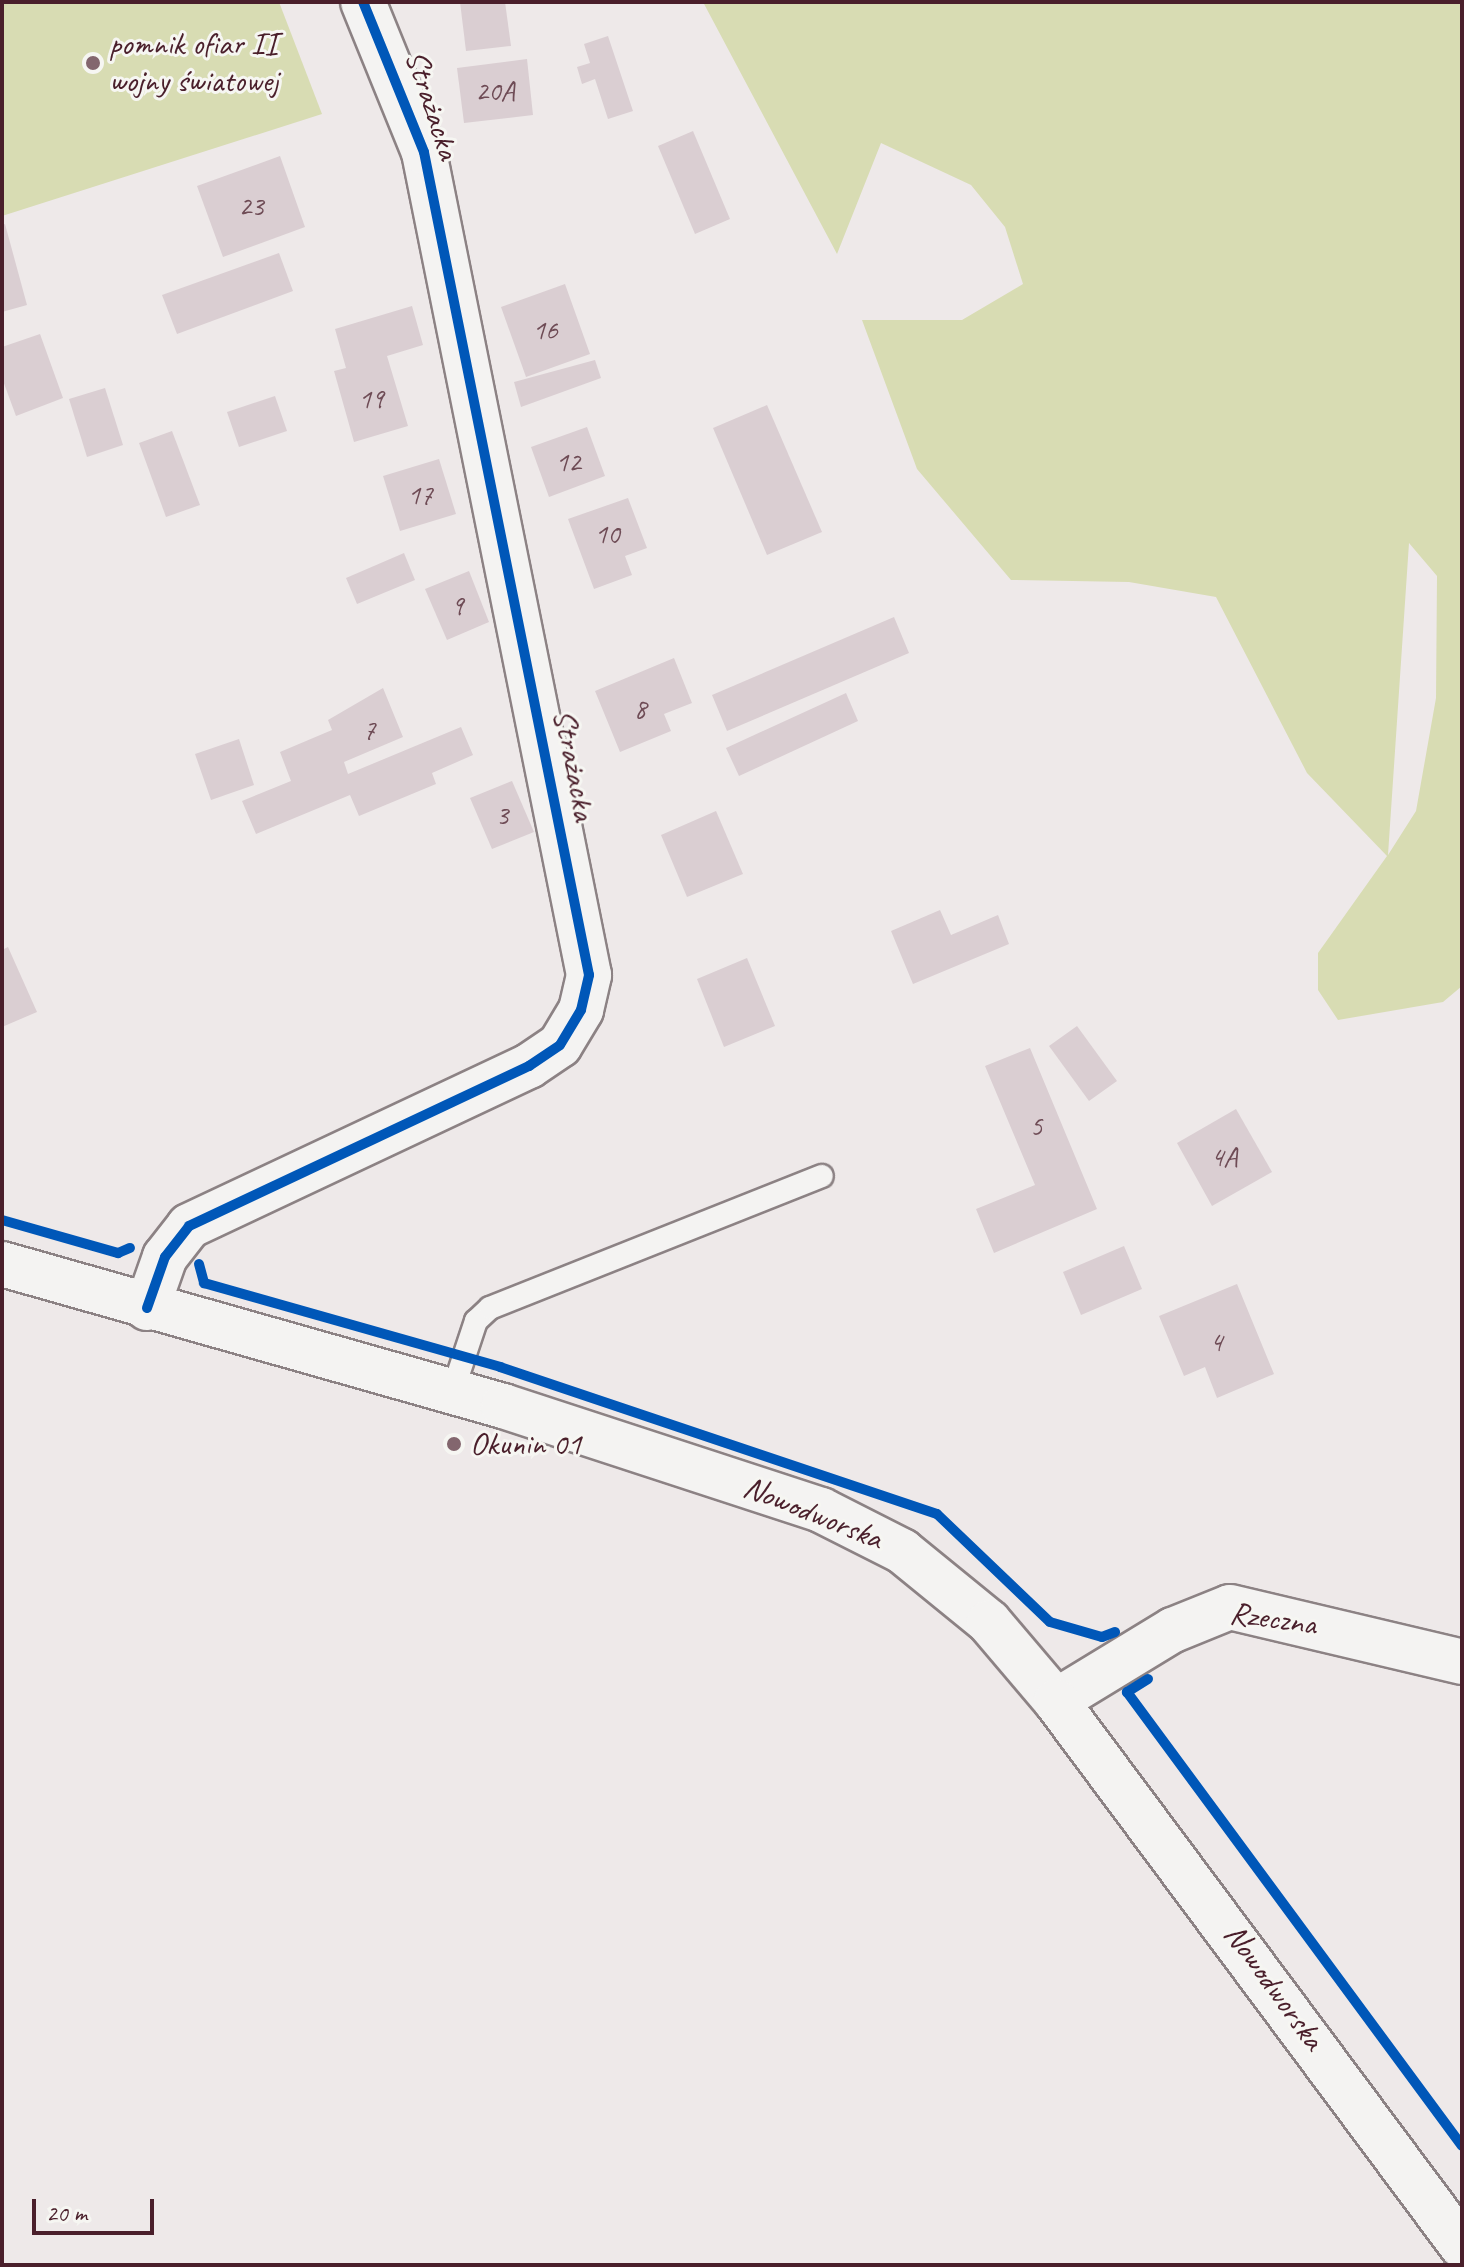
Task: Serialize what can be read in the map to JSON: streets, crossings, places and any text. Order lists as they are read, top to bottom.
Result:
{
  "streets": {
    "street": ["Strażacka", "Nowodworska", "Rzeczna"]
  },
  "crossings": [
    ["Strażacka", "Nowodworska"],
    ["Nowodworska", "Rzeczna"]
  ],
  "places": ["pomnik ofiar II wojny światowej", "Okunin 01"],
  "house_numbers": [
    "20A",
    "23",
    "16",
    "19",
    "12",
    "17",
    "10",
    "9",
    "8",
    "7",
    "3",
    "5",
    "4A",
    "4"
  ],
  "scale_bar": "20 m"
}
